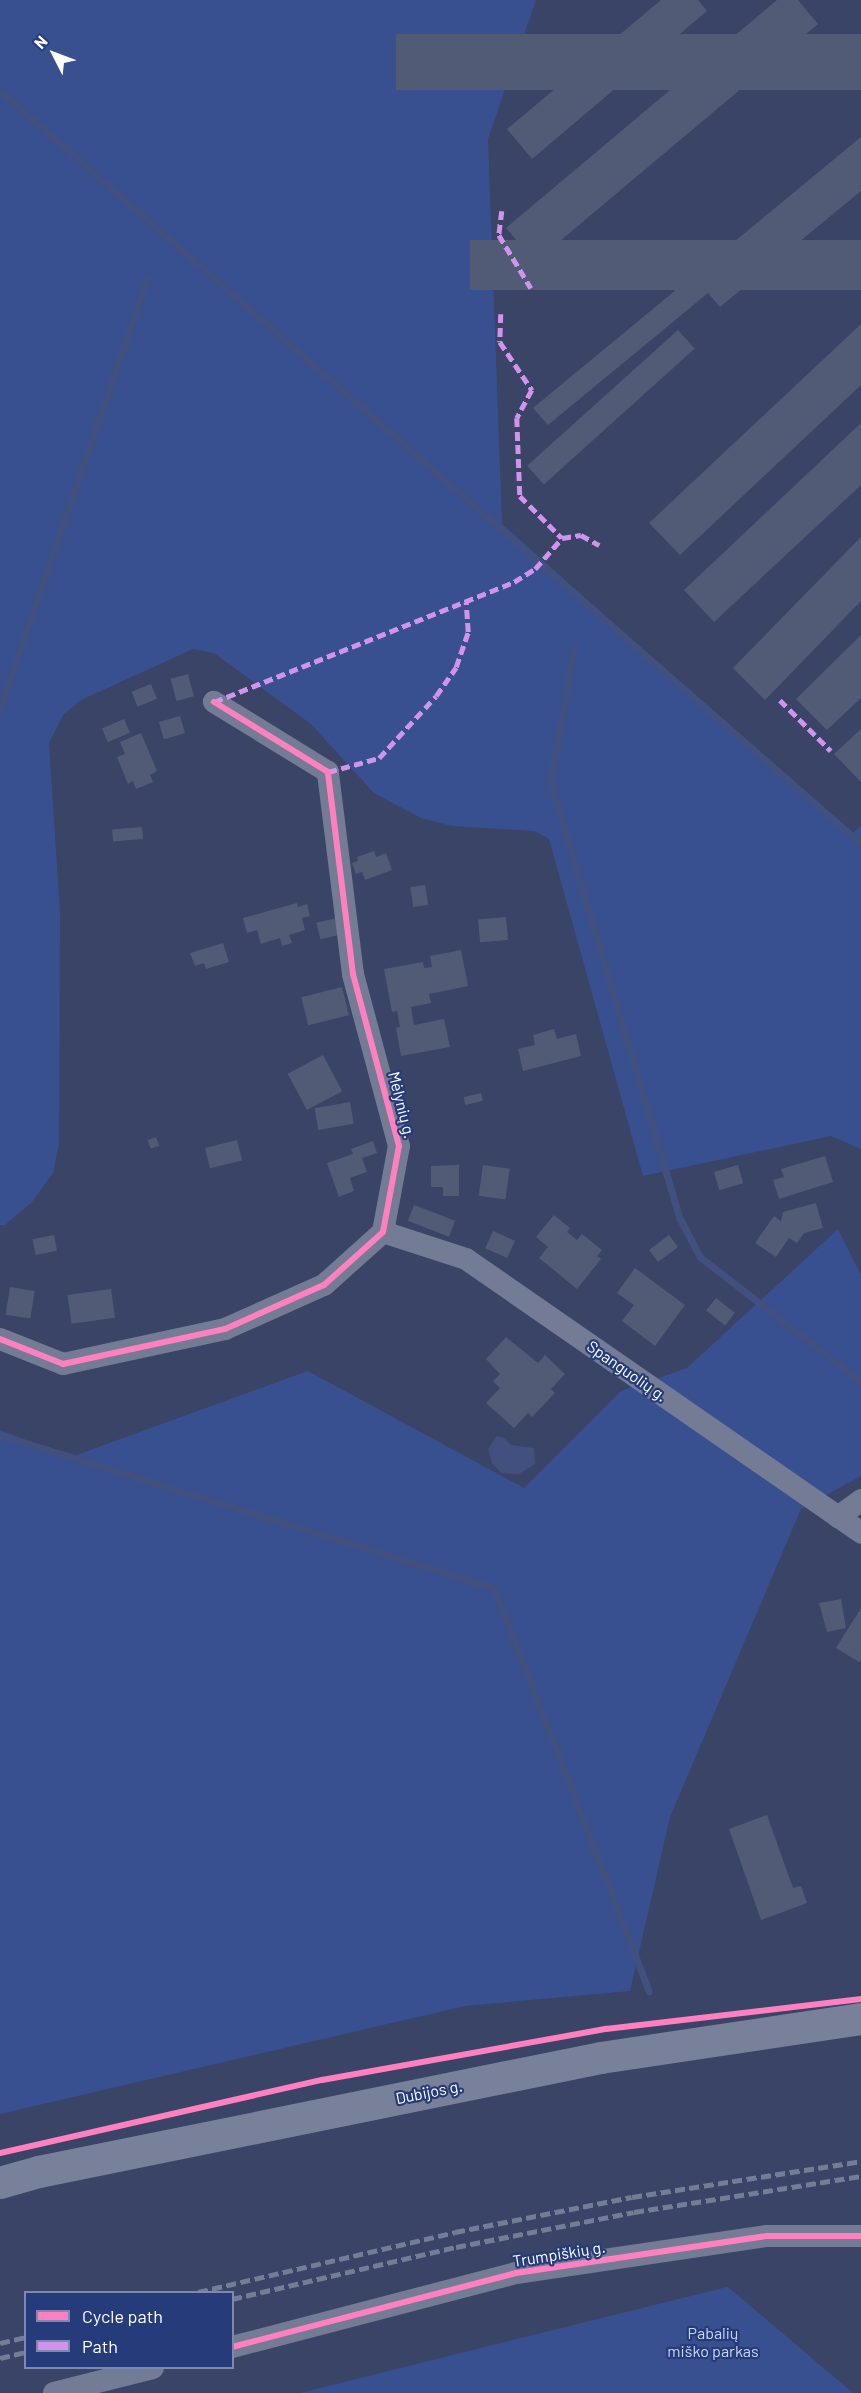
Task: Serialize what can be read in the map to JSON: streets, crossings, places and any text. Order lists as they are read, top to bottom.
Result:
{
  "streets": {
    "main road": ["Dubijos g."],
    "street": ["Mėlynių g.", "Spanguolių g.", "Trumpiškių g."]
  },
  "crossings": [
    ["Mėlynių g.", "Spanguolių g."]
  ],
  "parks": ["Pabalių miško parkas"],
  "legend": ["Cycle path", "Path"],
  "north": "top left"
}
